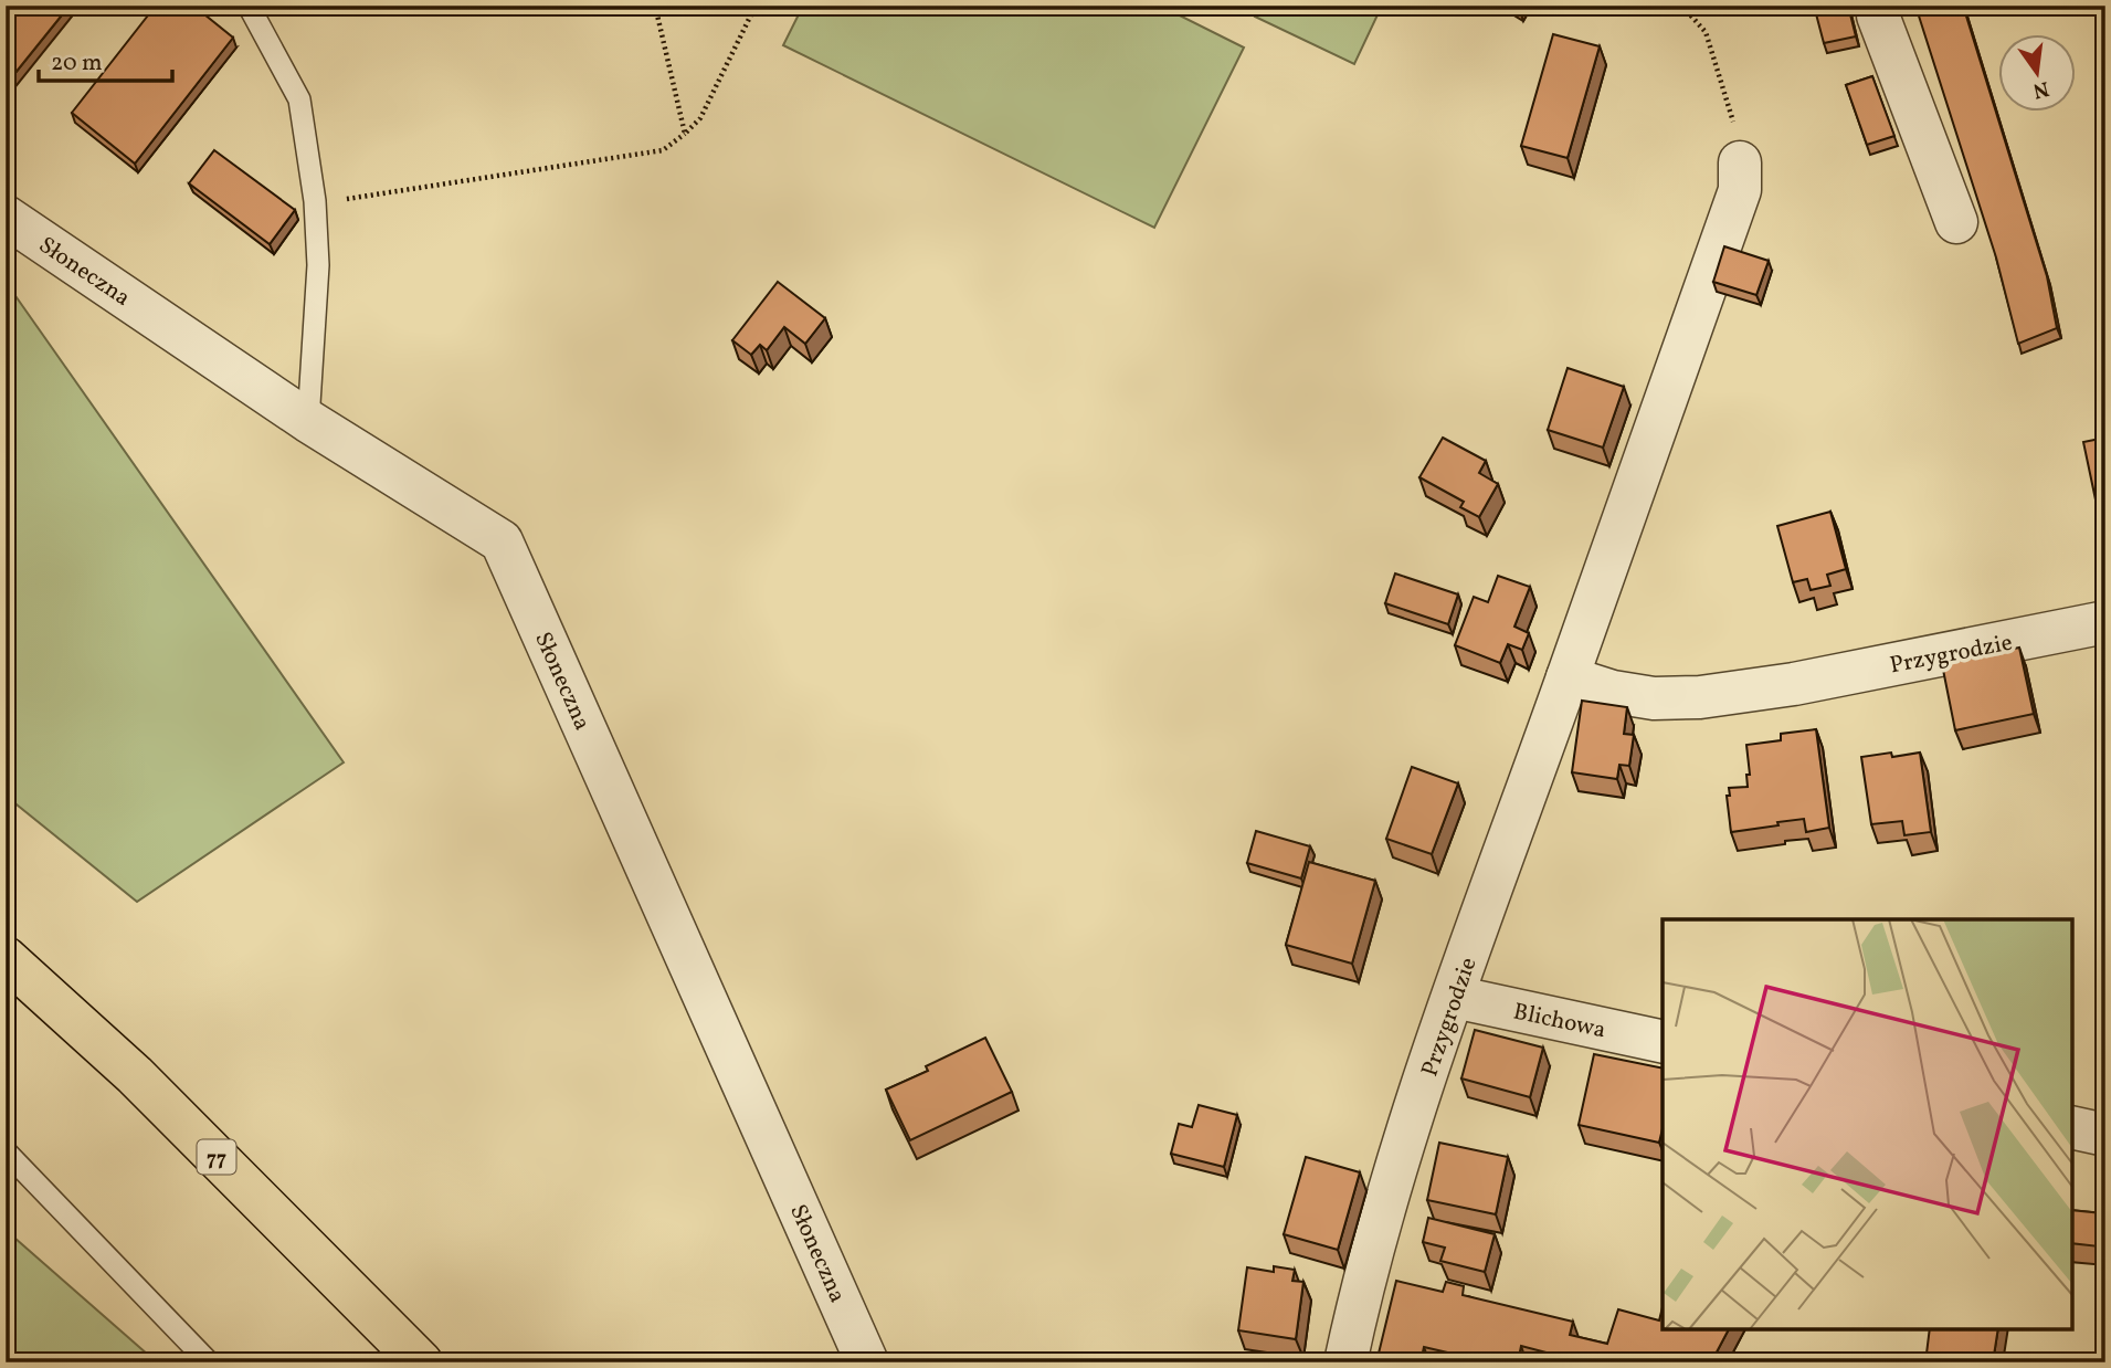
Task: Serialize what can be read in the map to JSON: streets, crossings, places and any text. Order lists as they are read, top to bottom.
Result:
{
  "streets": {
    "main road": ["77"],
    "street": ["Słoneczna", "Przygrodzie", "Blichowa"]
  },
  "crossings": [
    ["Przygrodzie", "Blichowa"]
  ],
  "scale_bar": "20 m",
  "north": "bottom"
}
